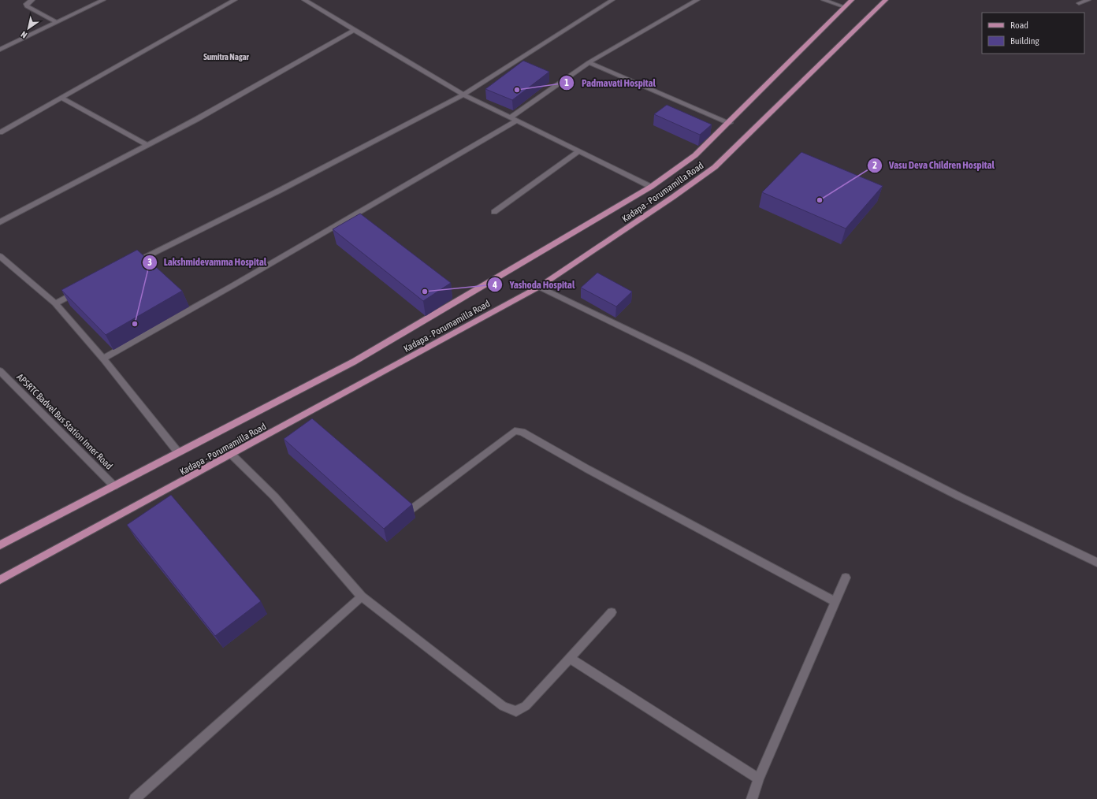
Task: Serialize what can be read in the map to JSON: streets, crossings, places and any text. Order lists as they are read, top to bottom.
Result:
{
  "streets": {
    "main road": ["Kadapa - Porumamilla Road"],
    "street": ["APSRTC Badvel Bus Station Inner Road"]
  },
  "districts": ["Sumitra Nagar"],
  "places": [
    "Padmavati Hospital",
    "Vasu Deva Children Hospital",
    "Yashoda Hospital",
    "Lakshmidevamma Hospital"
  ],
  "legend": ["Road", "Building"],
  "north": "bottom left"
}
